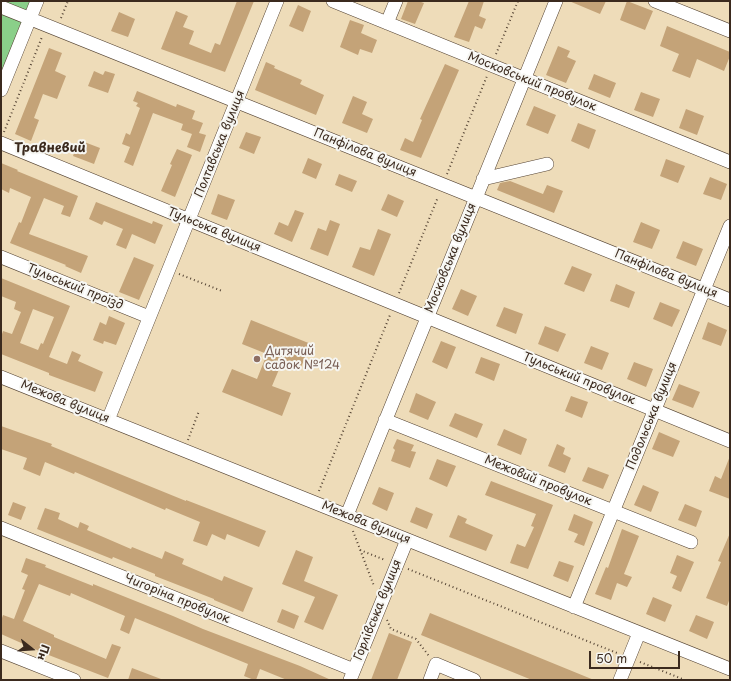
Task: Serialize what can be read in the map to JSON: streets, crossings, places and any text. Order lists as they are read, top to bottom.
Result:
{
  "streets": {
    "street": [
      "Московський провулок",
      "Полтавська вулиця",
      "Панфілова вулиця",
      "Тульська вулиця",
      "Московська вулиця",
      "Тульський проїзд",
      "Тульський провулок",
      "Межова вулиця",
      "Подольська вулиця",
      "Межовий провулок",
      "Чигоріна провулок",
      "Горлівська вулиця"
    ]
  },
  "crossings": [
    ["Московський провулок", "Московська вулиця"],
    ["Полтавська вулиця", "Панфілова вулиця"],
    ["Полтавська вулиця", "Тульська вулиця"],
    ["Полтавська вулиця", "Тульський проїзд"],
    ["Полтавська вулиця", "Межова вулиця"],
    ["Панфілова вулиця", "Московська вулиця"],
    ["Панфілова вулиця", "Подольська вулиця"],
    ["Тульська вулиця", "Московська вулиця"],
    ["Тульська вулиця", "Тульський провулок"],
    ["Московська вулиця", "Тульський провулок"],
    ["Московська вулиця", "Межова вулиця"],
    ["Московська вулиця", "Межовий провулок"],
    ["Тульський провулок", "Подольська вулиця"],
    ["Межова вулиця", "Подольська вулиця"],
    ["Межова вулиця", "Горлівська вулиця"],
    ["Подольська вулиця", "Межовий провулок"],
    ["Чигоріна провулок", "Горлівська вулиця"]
  ],
  "districts": ["Травневий"],
  "places": ["Дитячий садок №124"],
  "scale_bar": "50 m",
  "north": "right"
}
